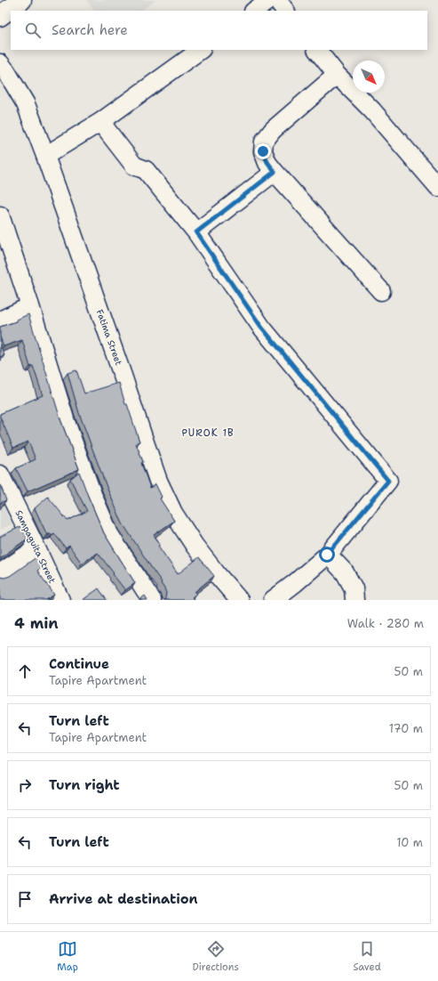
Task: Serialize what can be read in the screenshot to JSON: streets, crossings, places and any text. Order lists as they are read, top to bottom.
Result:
{
  "streets": {
    "street": ["Fatima Street", "Sampaguita Street"]
  },
  "districts": ["PUROK 1B"],
  "north": "bottom right",
  "page": {
    "search": "Search here",
    "heading": ["4 min", "Walk · 280 m"],
    "list": [
      ["Continue", "Tapire Apartment", "50 m"],
      ["Turn left", "Tapire Apartment", "170 m"],
      ["Turn right", "50 m"],
      ["Turn left", "10 m"],
      "Arrive at destination"
    ],
    "nav": ["Map", "Directions", "Saved"]
  }
}
